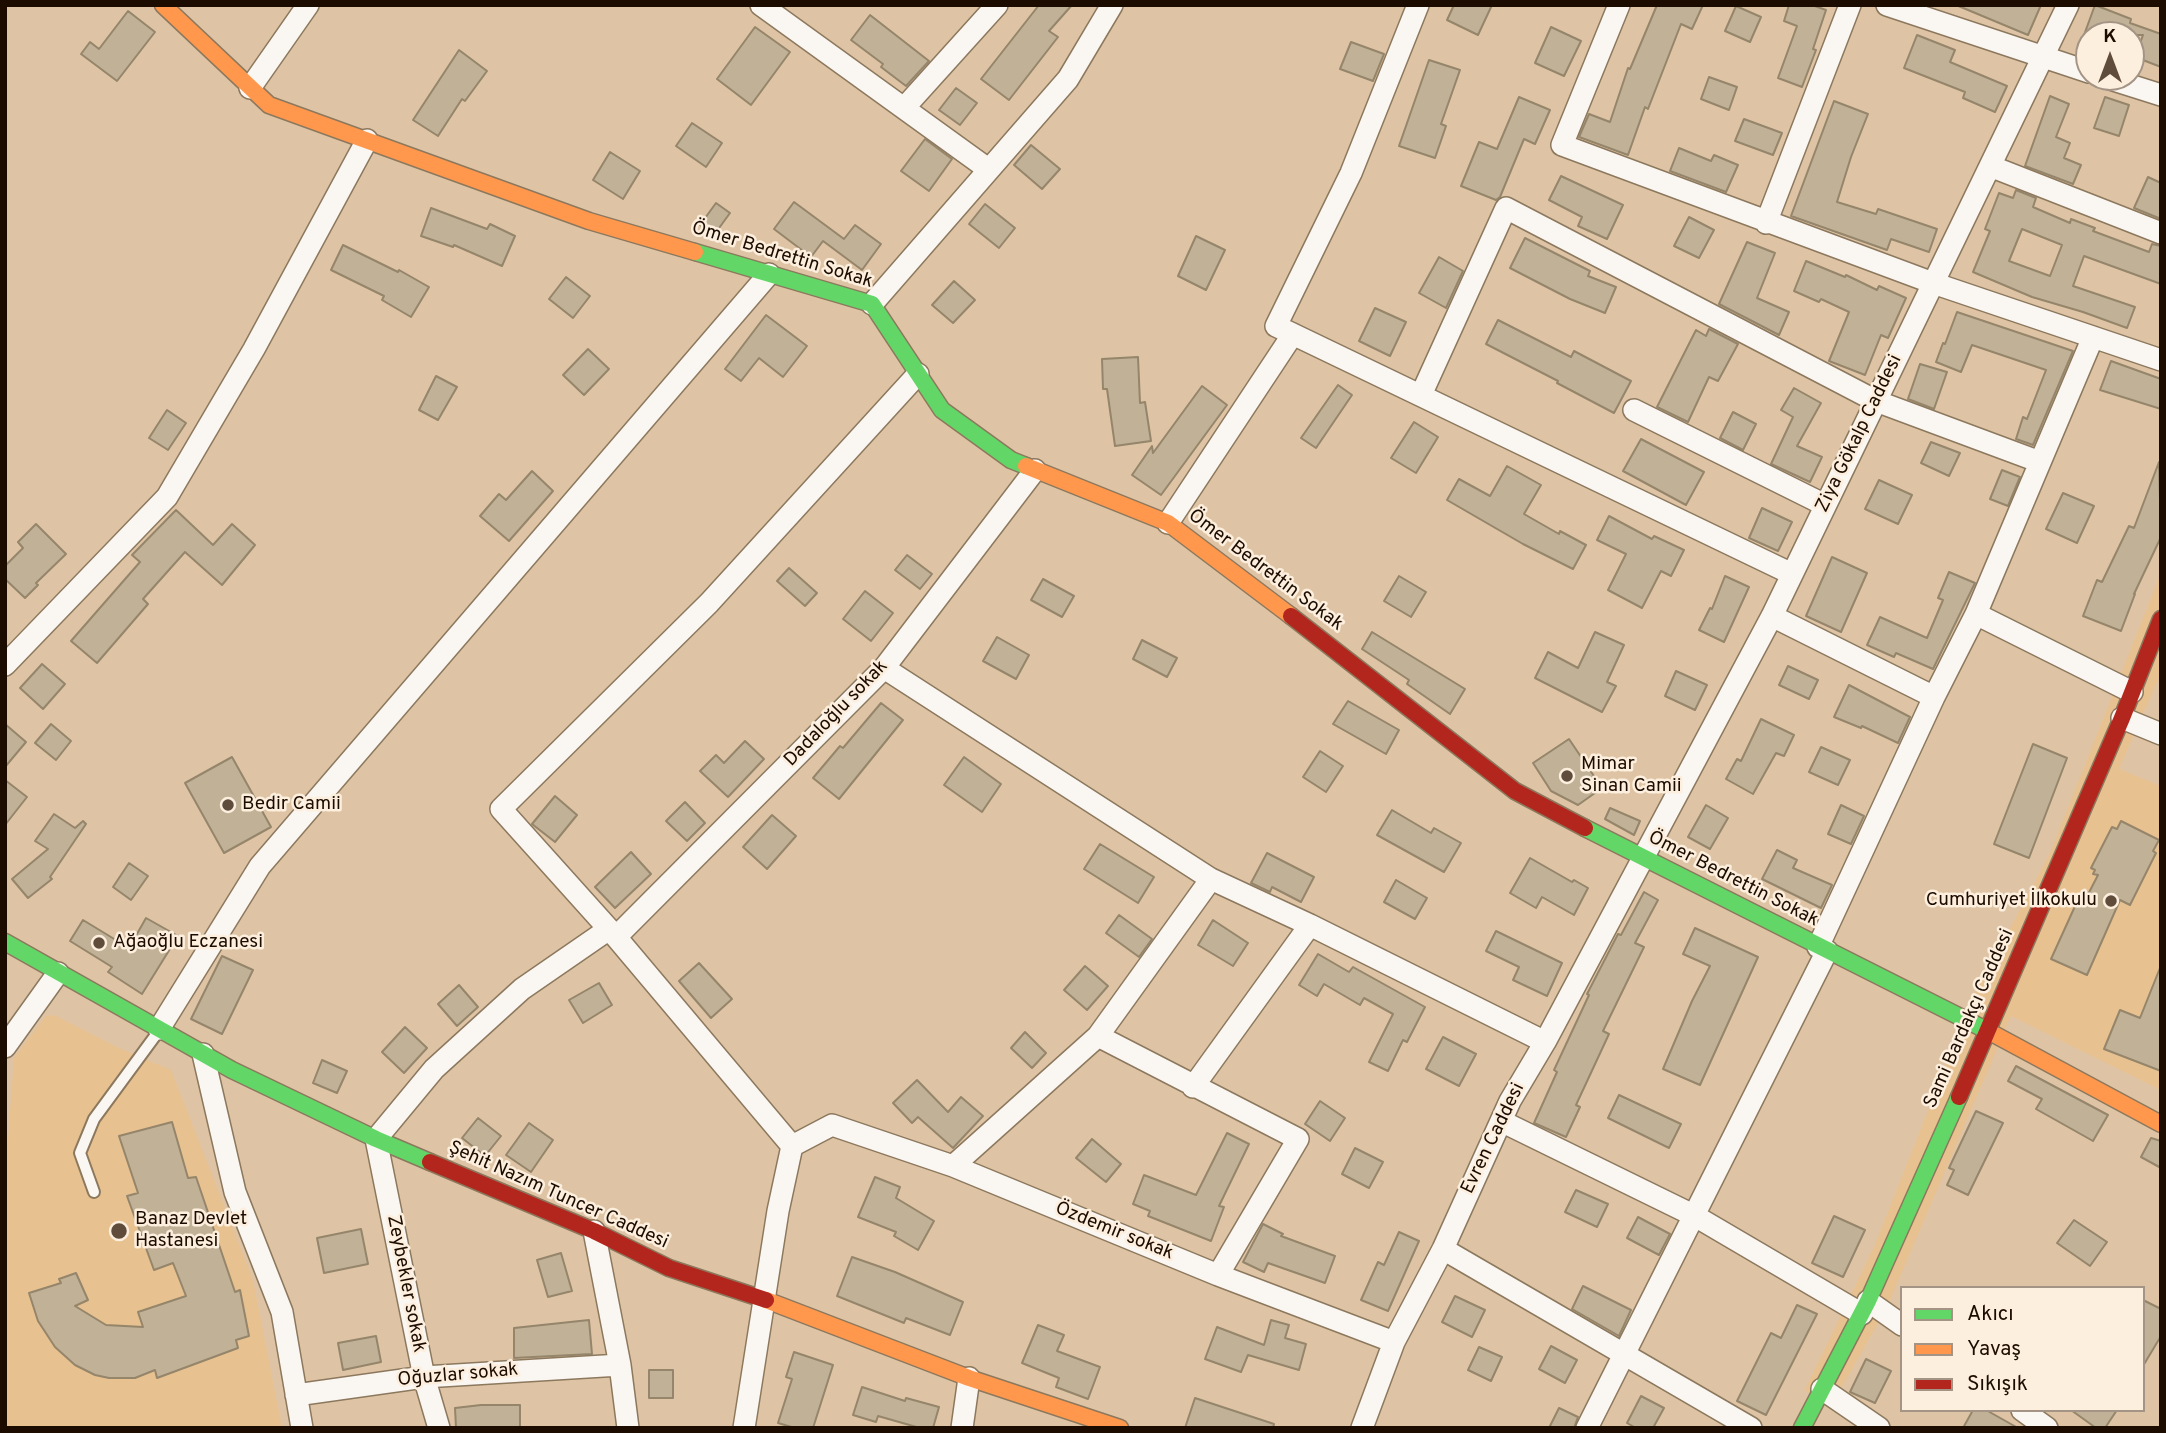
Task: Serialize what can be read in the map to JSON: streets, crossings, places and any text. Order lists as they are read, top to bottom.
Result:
{
  "streets": {
    "street": [
      "Ömer Bedrettin Sokak",
      "Ziya Gökalp Caddesi",
      "Dadaloğlu sokak",
      "Sami Bardakçı Caddesi",
      "Evren Caddesi",
      "Şehit Nazım Tuncer Caddesi",
      "Özdemir sokak",
      "Zeybekler sokak",
      "Oğuzlar sokak"
    ]
  },
  "crossings": [
    ["Ömer Bedrettin Sokak", "Ziya Gökalp Caddesi"],
    ["Ömer Bedrettin Sokak", "Dadaloğlu sokak"],
    ["Ömer Bedrettin Sokak", "Sami Bardakçı Caddesi"],
    ["Ömer Bedrettin Sokak", "Evren Caddesi"],
    ["Ziya Gökalp Caddesi", "Evren Caddesi"],
    ["Dadaloğlu sokak", "Şehit Nazım Tuncer Caddesi"],
    ["Dadaloğlu sokak", "Zeybekler sokak"],
    ["Evren Caddesi", "Özdemir sokak"],
    ["Şehit Nazım Tuncer Caddesi", "Zeybekler sokak"],
    ["Zeybekler sokak", "Oğuzlar sokak"]
  ],
  "places": [
    "Mimar Sinan Camii",
    "Bedir Camii",
    "Cumhuriyet İlkokulu",
    "Ağaoğlu Eczanesi",
    "Banaz Devlet Hastanesi"
  ],
  "legend": ["Akıcı", "Yavaş", "Sıkışık"],
  "north": "top"
}
